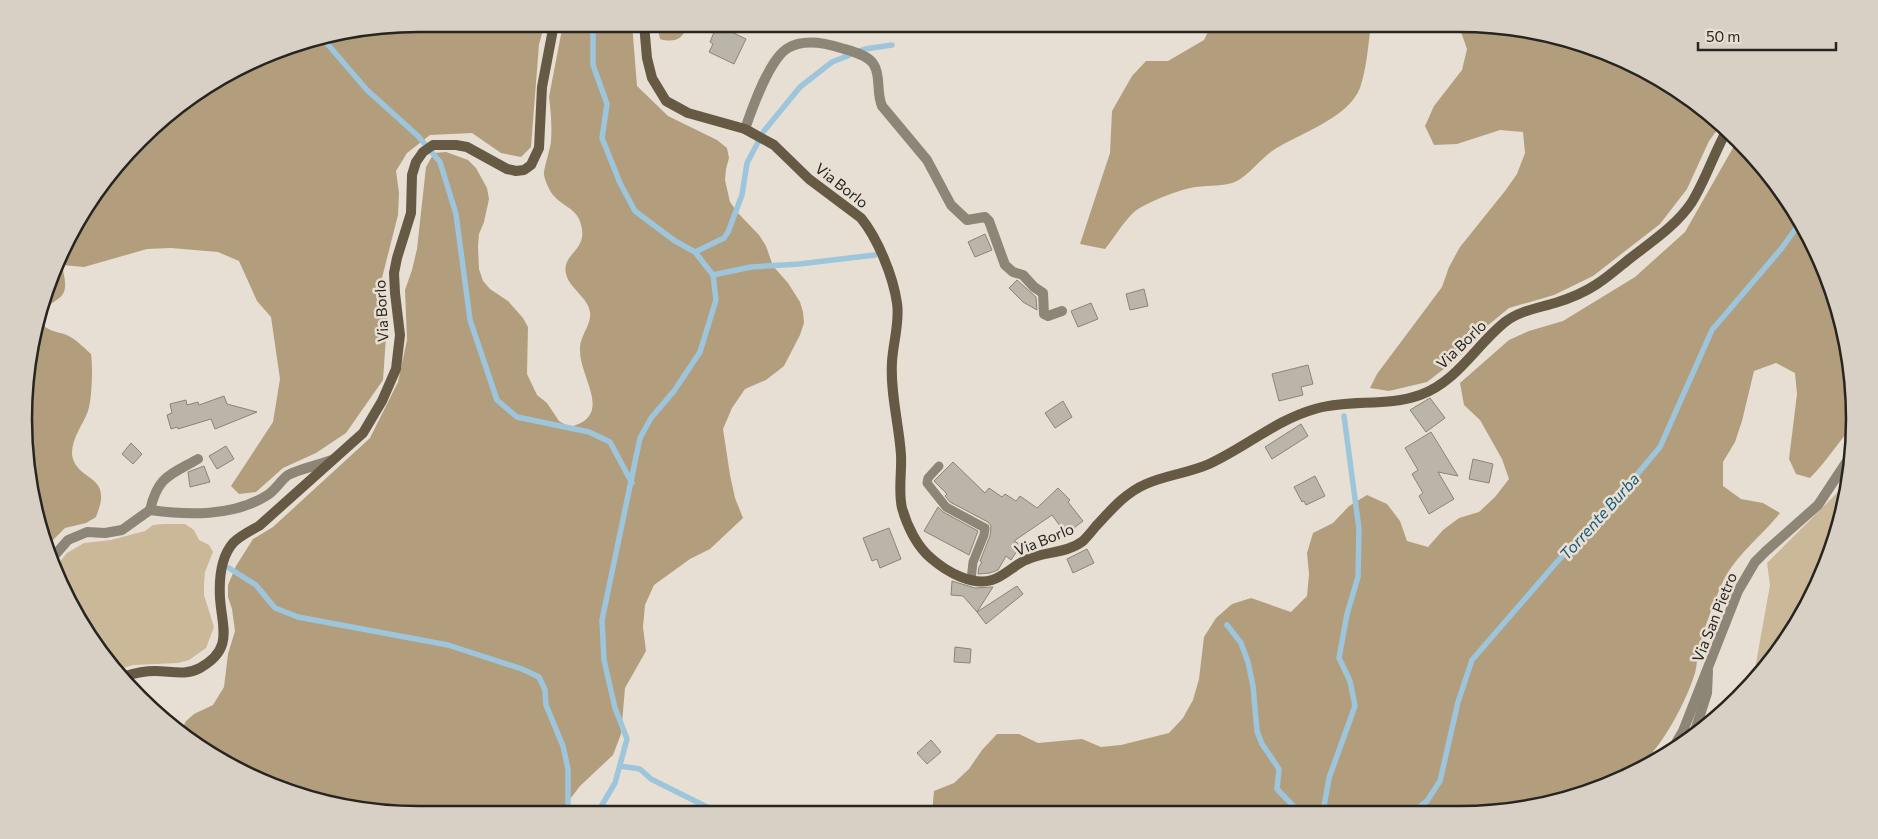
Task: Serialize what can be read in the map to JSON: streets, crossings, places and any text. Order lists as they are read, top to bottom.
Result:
{
  "streets": {
    "main road": ["Via Borlo"],
    "street": ["Via San Pietro"]
  },
  "water": ["Torrente Burba"],
  "scale_bar": "50 m"
}
